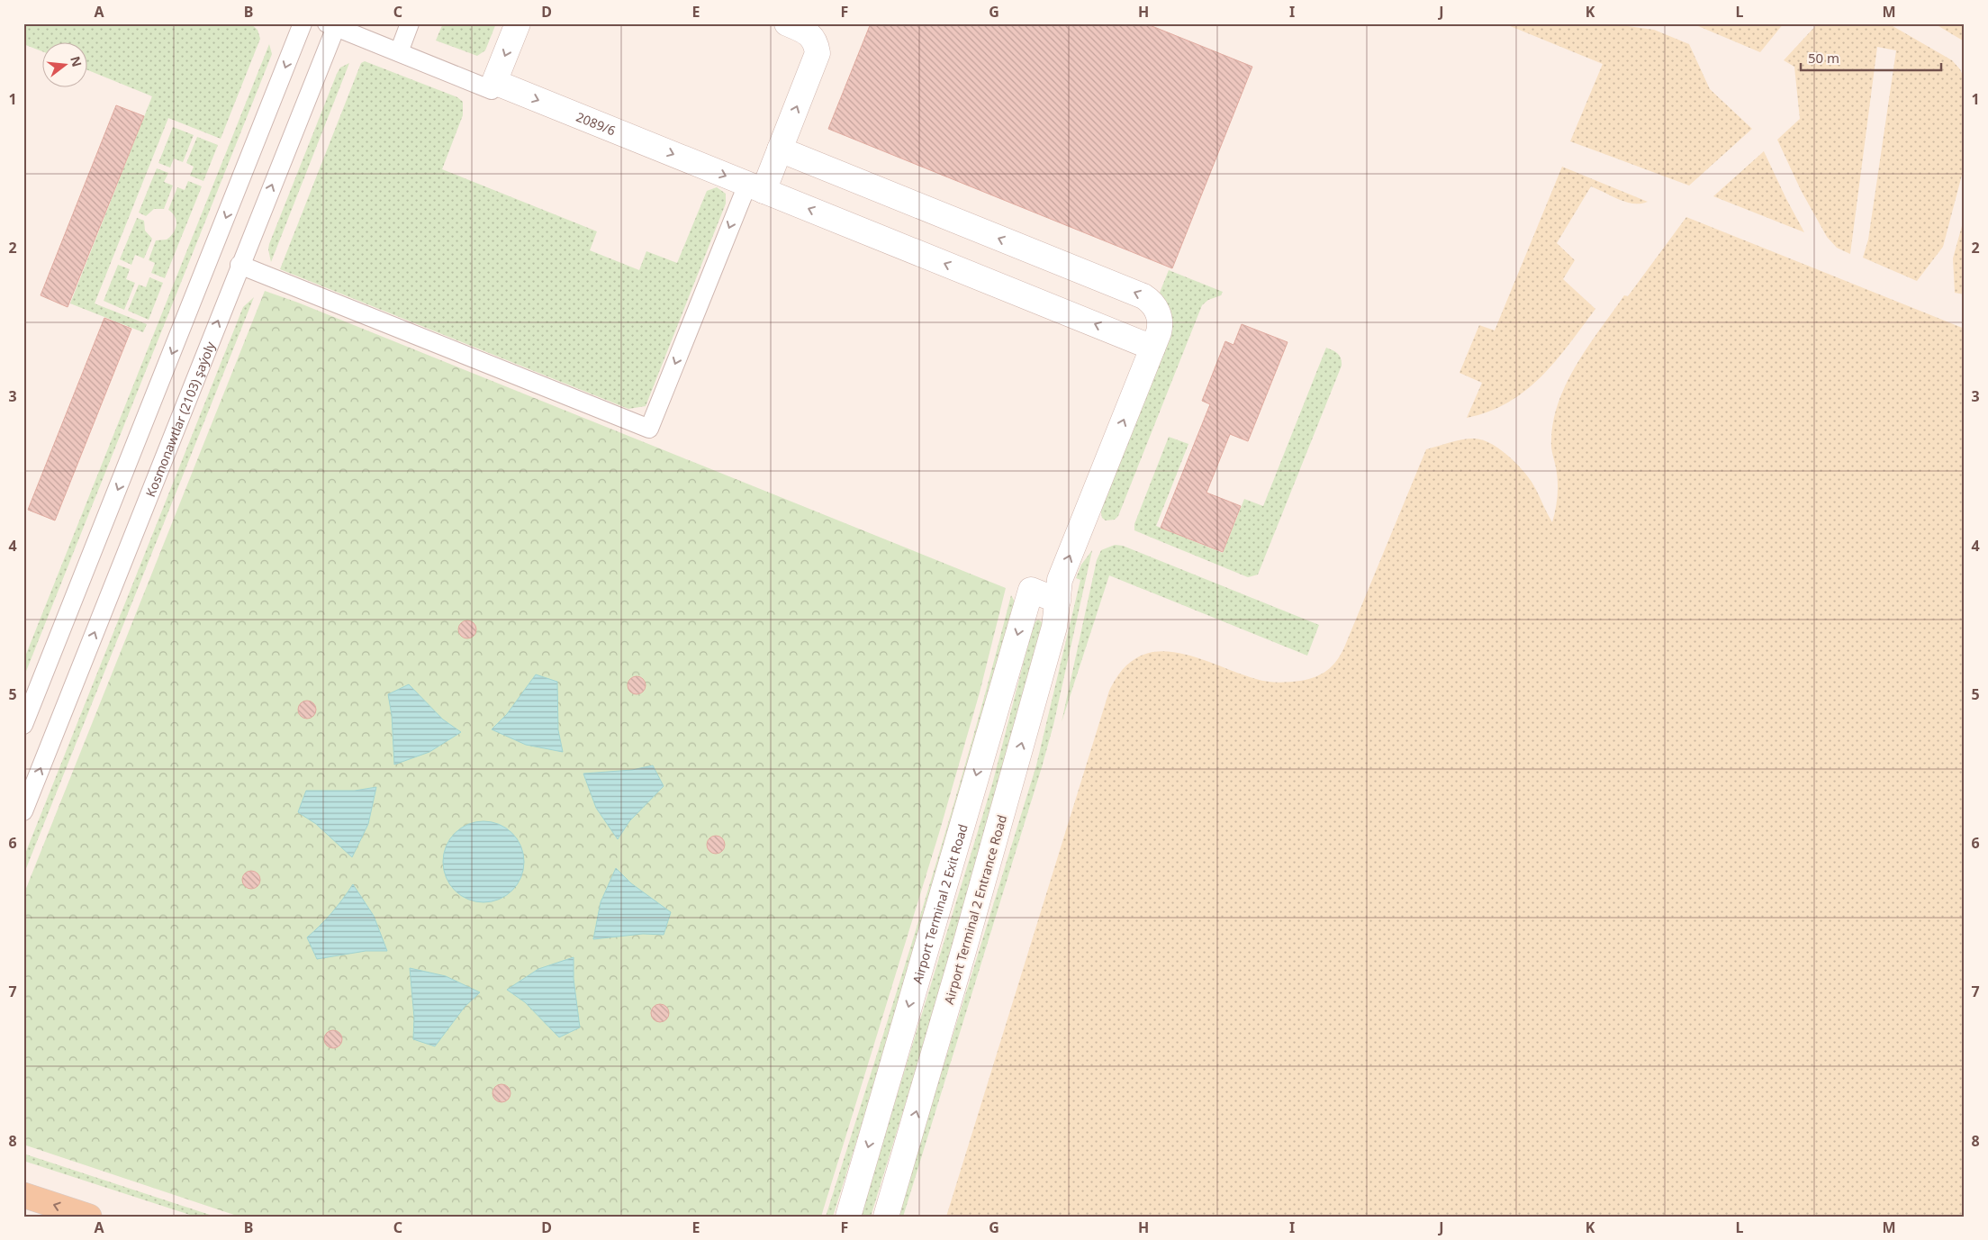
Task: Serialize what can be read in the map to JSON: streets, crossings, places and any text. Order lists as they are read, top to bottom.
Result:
{
  "streets": {
    "street": [
      "2089/6",
      "Kosmonawtlar (2103) şaýoly",
      "Airport Terminal 2 Exit Road",
      "Airport Terminal 2 Entrance Road"
    ]
  },
  "crossings": [
    ["2089/6", "Airport Terminal 2 Entrance Road"],
    ["Airport Terminal 2 Exit Road", "Airport Terminal 2 Entrance Road"]
  ],
  "one_way": ["Airport Terminal 2 Exit Road"],
  "scale_bar": "50 m",
  "north": "right",
  "grid": {
    "columns": [
      "A",
      "B",
      "C",
      "D",
      "E",
      "F",
      "G",
      "H",
      "I",
      "J",
      "K",
      "L",
      "M"
    ],
    "rows": [
      "1",
      "2",
      "3",
      "4",
      "5",
      "6",
      "7",
      "8"
    ]
  }
}
